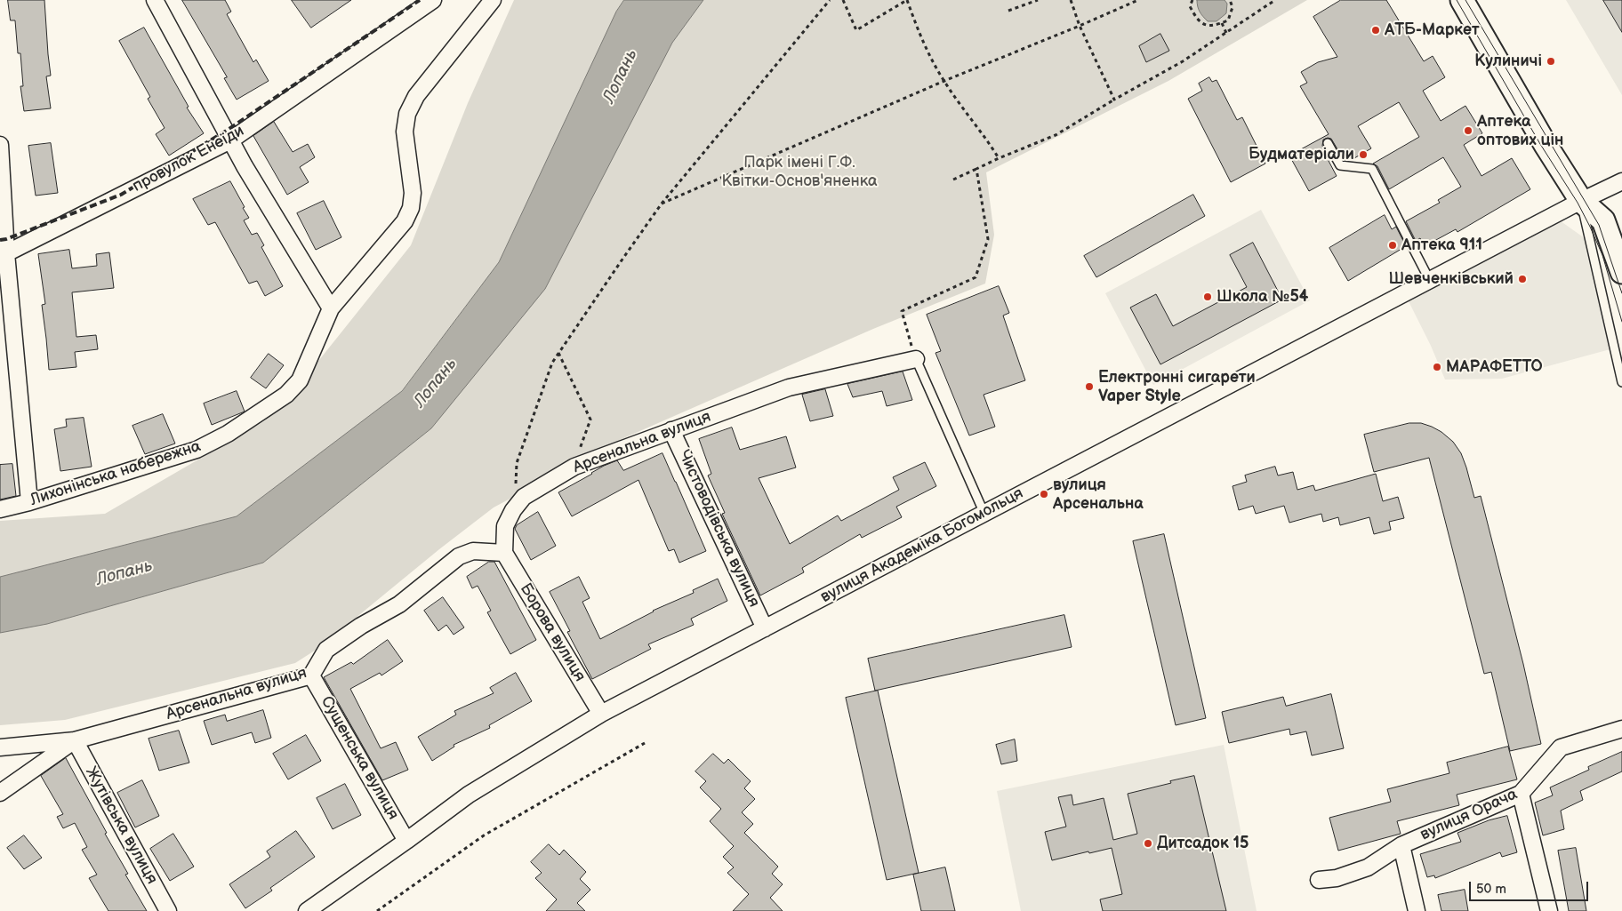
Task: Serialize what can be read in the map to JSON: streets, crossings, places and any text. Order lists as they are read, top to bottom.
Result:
{
  "streets": {
    "street": [
      "провулок Енеїди",
      "Арсенальна вулиця",
      "Лихонінська набережна",
      "Чистоводівська вулиця",
      "вулиця Академіка Богомольця",
      "Борова вулиця",
      "Сущенська вулиця",
      "вулиця Орача",
      "Жутівська вулиця"
    ]
  },
  "crossings": [
    ["Арсенальна вулиця", "Чистоводівська вулиця"],
    ["Арсенальна вулиця", "Борова вулиця"],
    ["Арсенальна вулиця", "Сущенська вулиця"],
    ["Арсенальна вулиця", "Жутівська вулиця"],
    ["Чистоводівська вулиця", "вулиця Академіка Богомольця"],
    ["вулиця Академіка Богомольця", "Борова вулиця"],
    ["вулиця Академіка Богомольця", "Сущенська вулиця"]
  ],
  "water": ["Лопань"],
  "parks": ["Парк імені Г.Ф. Квітки-Основ'яненка"],
  "places": [
    "АТБ-Маркет",
    "Кулиничі",
    "Аптека оптових цін",
    "Будматеріали",
    "Аптека 911",
    "Шевченківський",
    "Школа №54",
    "МАРАФЕТТО",
    "Електронні сигарети Vaper Style",
    "вулиця Арсенальна",
    "Дитсадок 15"
  ],
  "scale_bar": "50 m"
}
